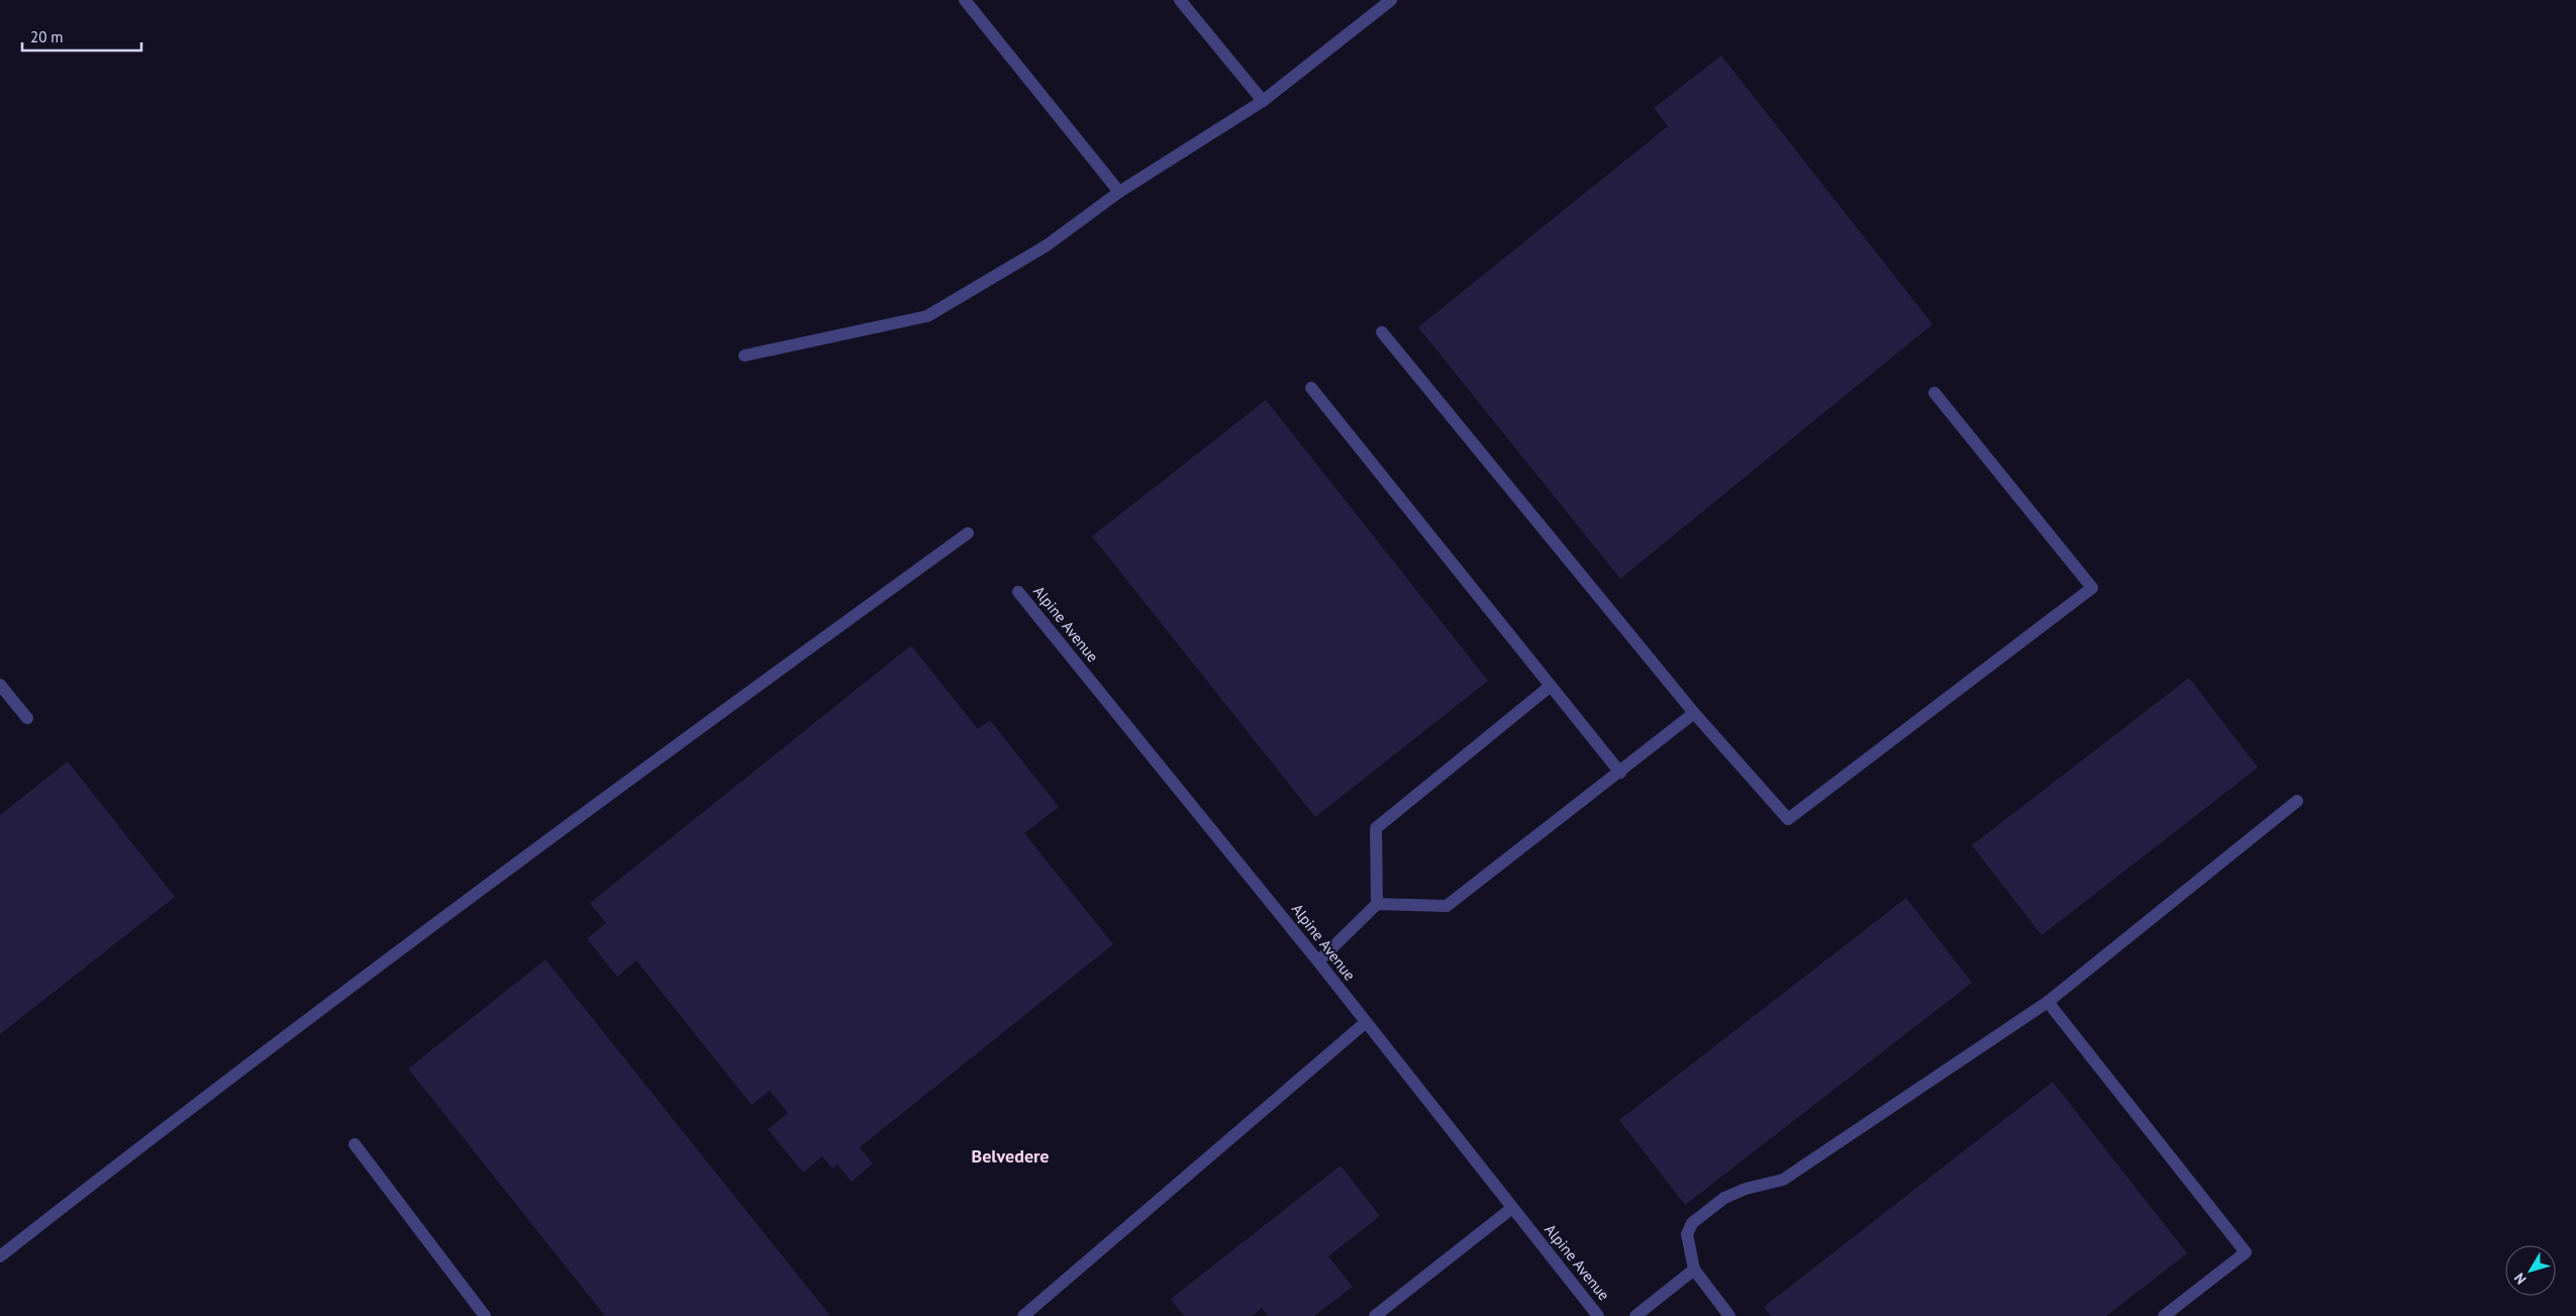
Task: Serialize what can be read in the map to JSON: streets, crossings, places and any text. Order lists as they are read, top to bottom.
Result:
{
  "streets": {
    "street": ["Alpine Avenue"]
  },
  "districts": ["Belvedere"],
  "scale_bar": "20 m",
  "north": "bottom left"
}
